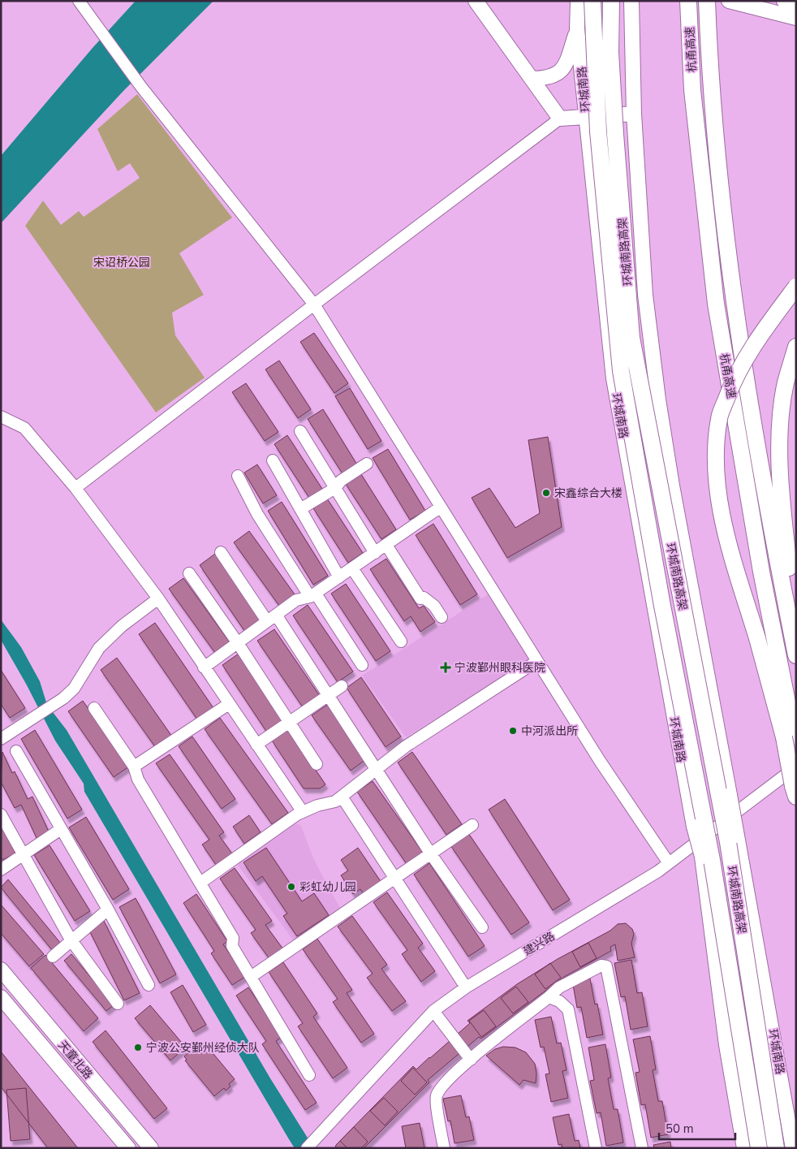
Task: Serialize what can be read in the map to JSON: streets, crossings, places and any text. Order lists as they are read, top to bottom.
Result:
{
  "streets": {
    "highway": ["杭甬高速", "环城南路高架"],
    "main road": ["环城南路", "天童北路"],
    "street": ["建兴路"]
  },
  "parks": ["宋诏桥公园"],
  "places": {
    "other": [
      "宋鑫综合大楼",
      "中河派出所",
      "彩虹幼儿园",
      "宁波公安鄞州经侦大队"
    ],
    "health": ["宁波鄞州眼科医院"]
  },
  "scale_bar": "50 m"
}
